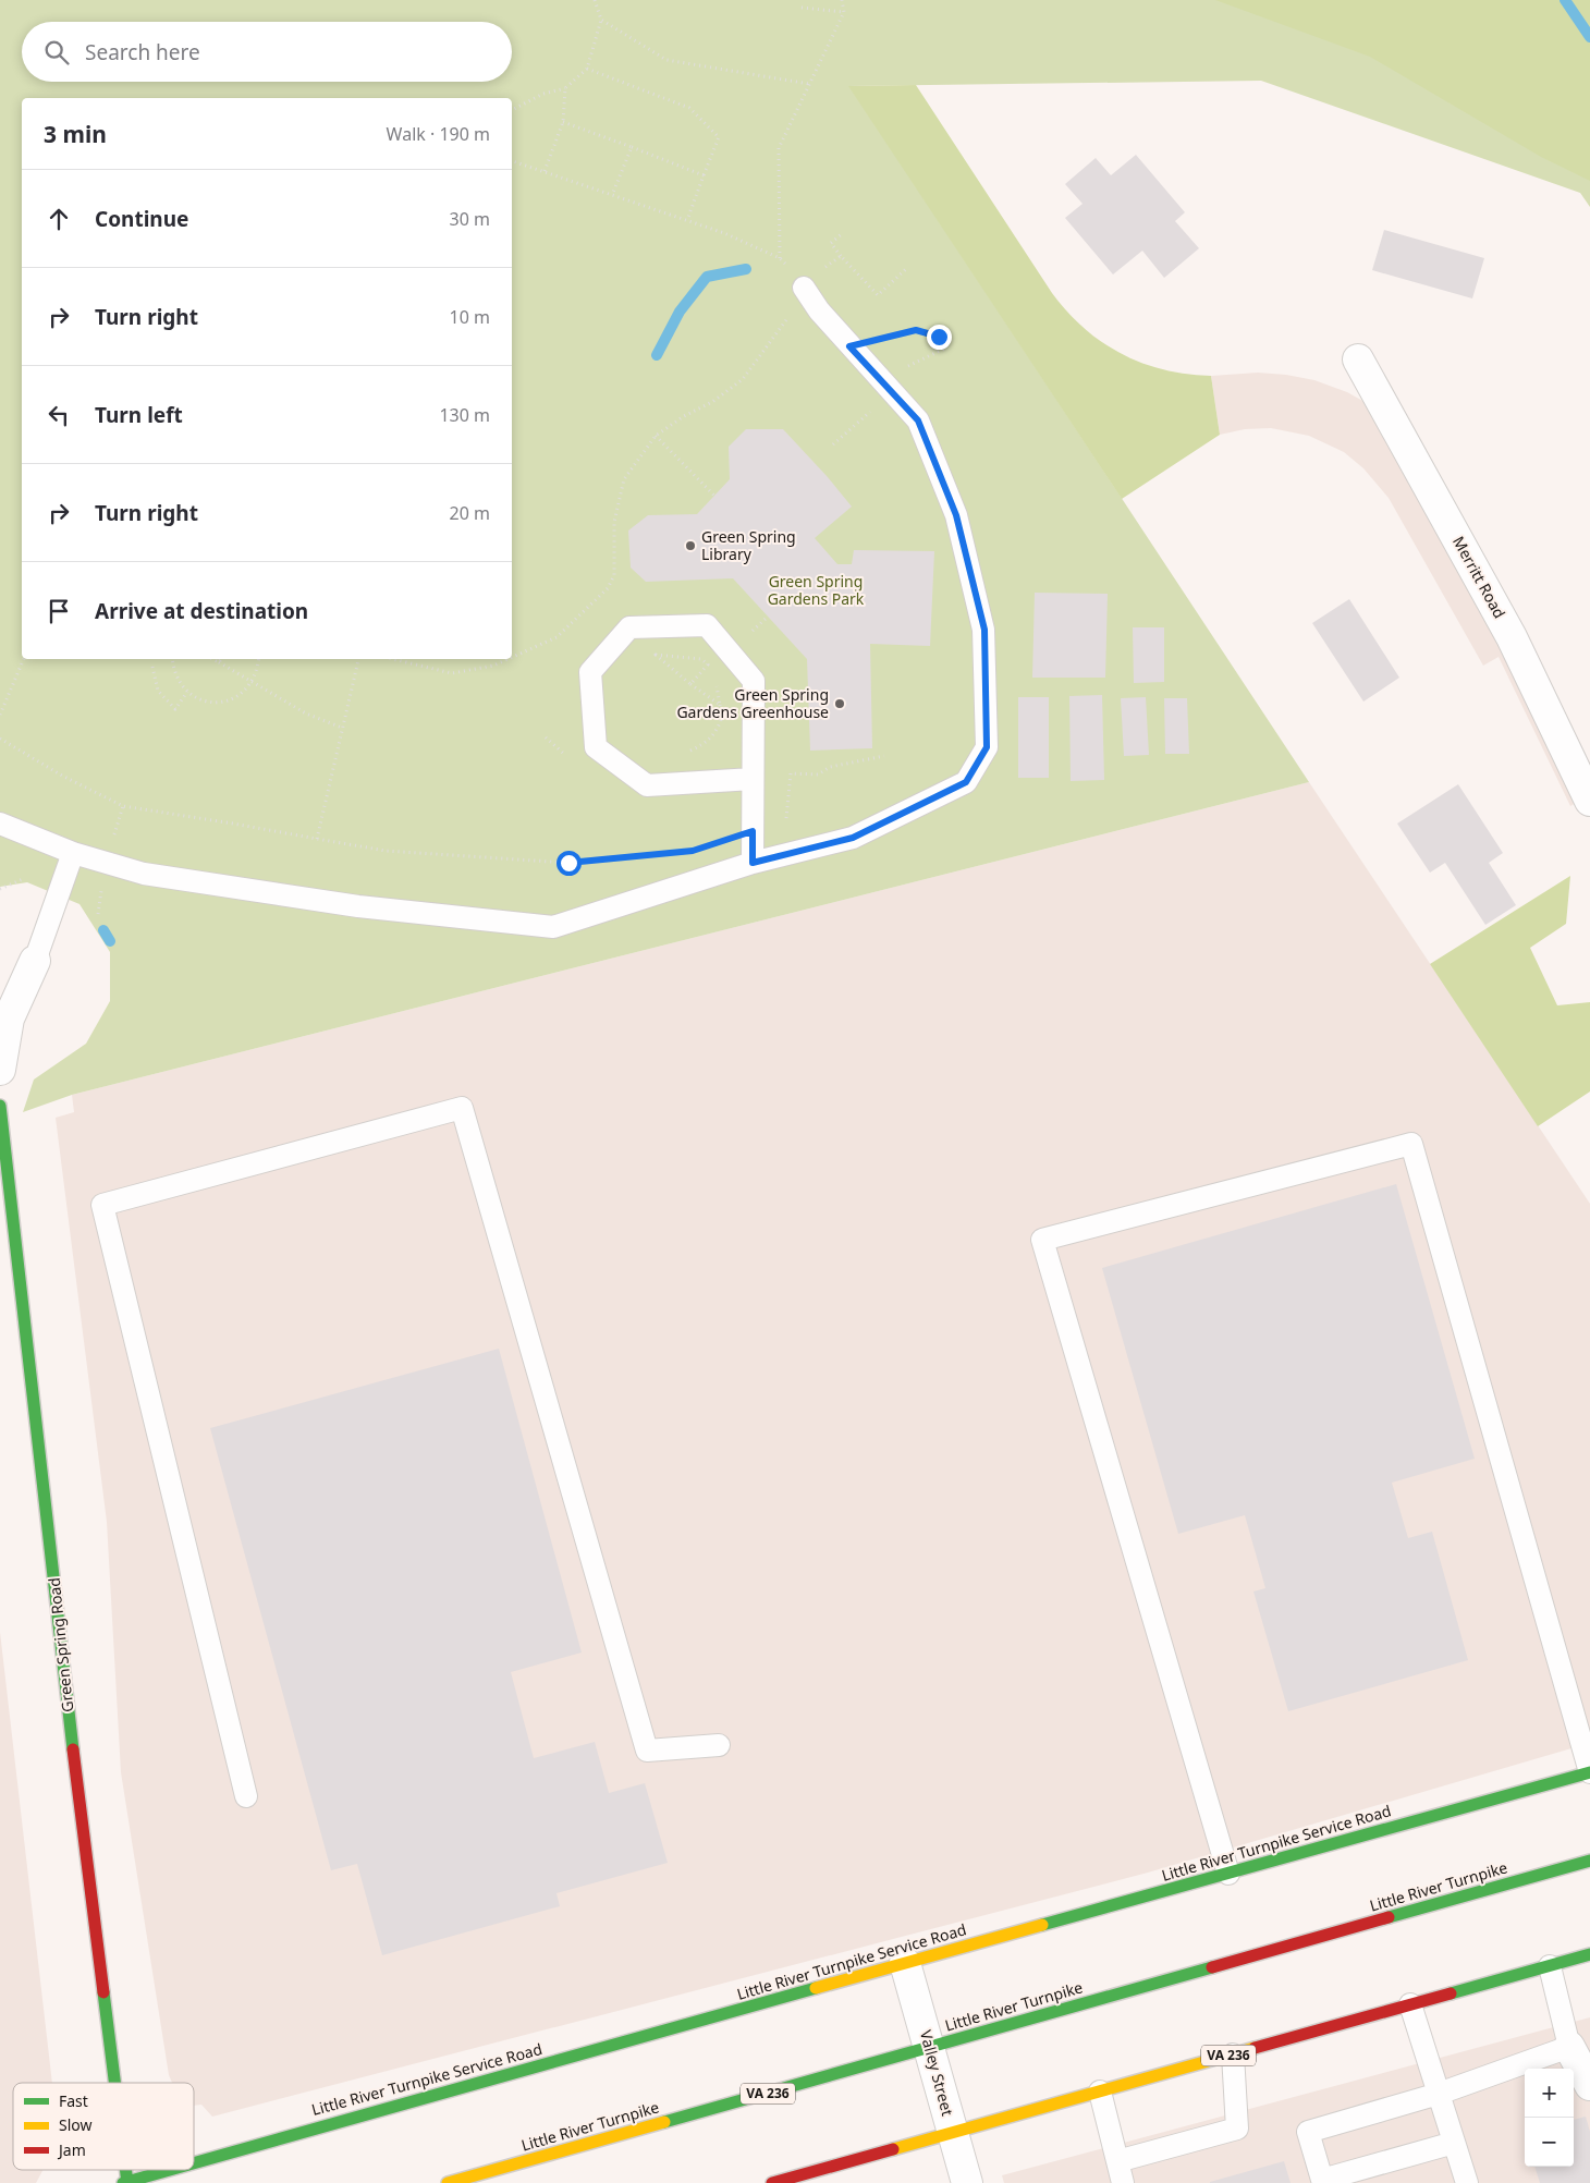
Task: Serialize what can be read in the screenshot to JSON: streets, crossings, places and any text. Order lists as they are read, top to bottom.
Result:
{
  "streets": {
    "street": [
      "Merritt Road",
      "Green Spring Road",
      "Little River Turnpike Service Road",
      "Little River Turnpike",
      "VA 236",
      "Valley Street"
    ]
  },
  "crossings": [
    ["Little River Turnpike Service Road", "Valley Street"],
    ["Little River Turnpike", "Valley Street"],
    ["VA 236", "Valley Street"]
  ],
  "parks": ["Green Spring Gardens Park"],
  "places": ["Green Spring Library", "Green Spring Gardens Greenhouse"],
  "legend": ["Fast", "Slow", "Jam"],
  "page": {
    "search": "Search here",
    "heading": ["3 min", "Walk · 190 m"],
    "list": [
      ["Continue", "30 m"],
      ["Turn right", "10 m"],
      ["Turn left", "130 m"],
      ["Turn right", "20 m"],
      "Arrive at destination"
    ],
    "map_buttons": ["+", "−"]
  }
}
